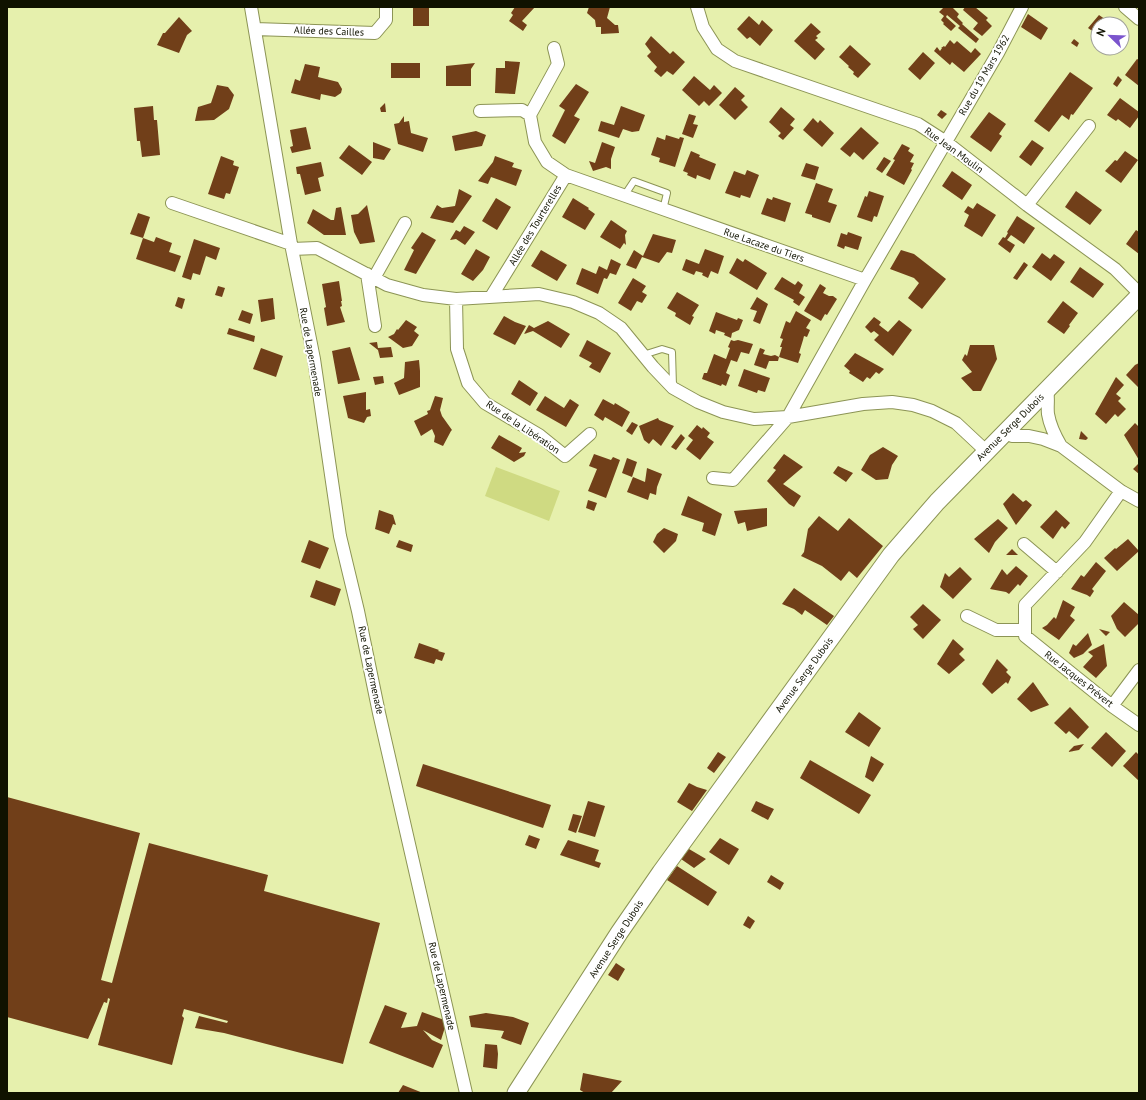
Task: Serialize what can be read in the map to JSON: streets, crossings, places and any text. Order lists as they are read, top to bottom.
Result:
{
  "streets": {
    "street": [
      "Allée des Cailles",
      "Rue du 19 Mars 1962",
      "Rue Jean Moulin",
      "Allée des Tourterelles",
      "Rue Lacaze du Tiers",
      "Rue de Lapermenade",
      "Rue de la Libération",
      "Avenue Serge Dubois",
      "Rue Jacques Prévert"
    ]
  },
  "crossings": [
    ["Allée des Cailles", "Rue de Lapermenade"],
    ["Rue du 19 Mars 1962", "Rue Jean Moulin"],
    ["Rue Jean Moulin", "Avenue Serge Dubois"],
    ["Allée des Tourterelles", "Rue Lacaze du Tiers"]
  ],
  "north": "top left"
}
